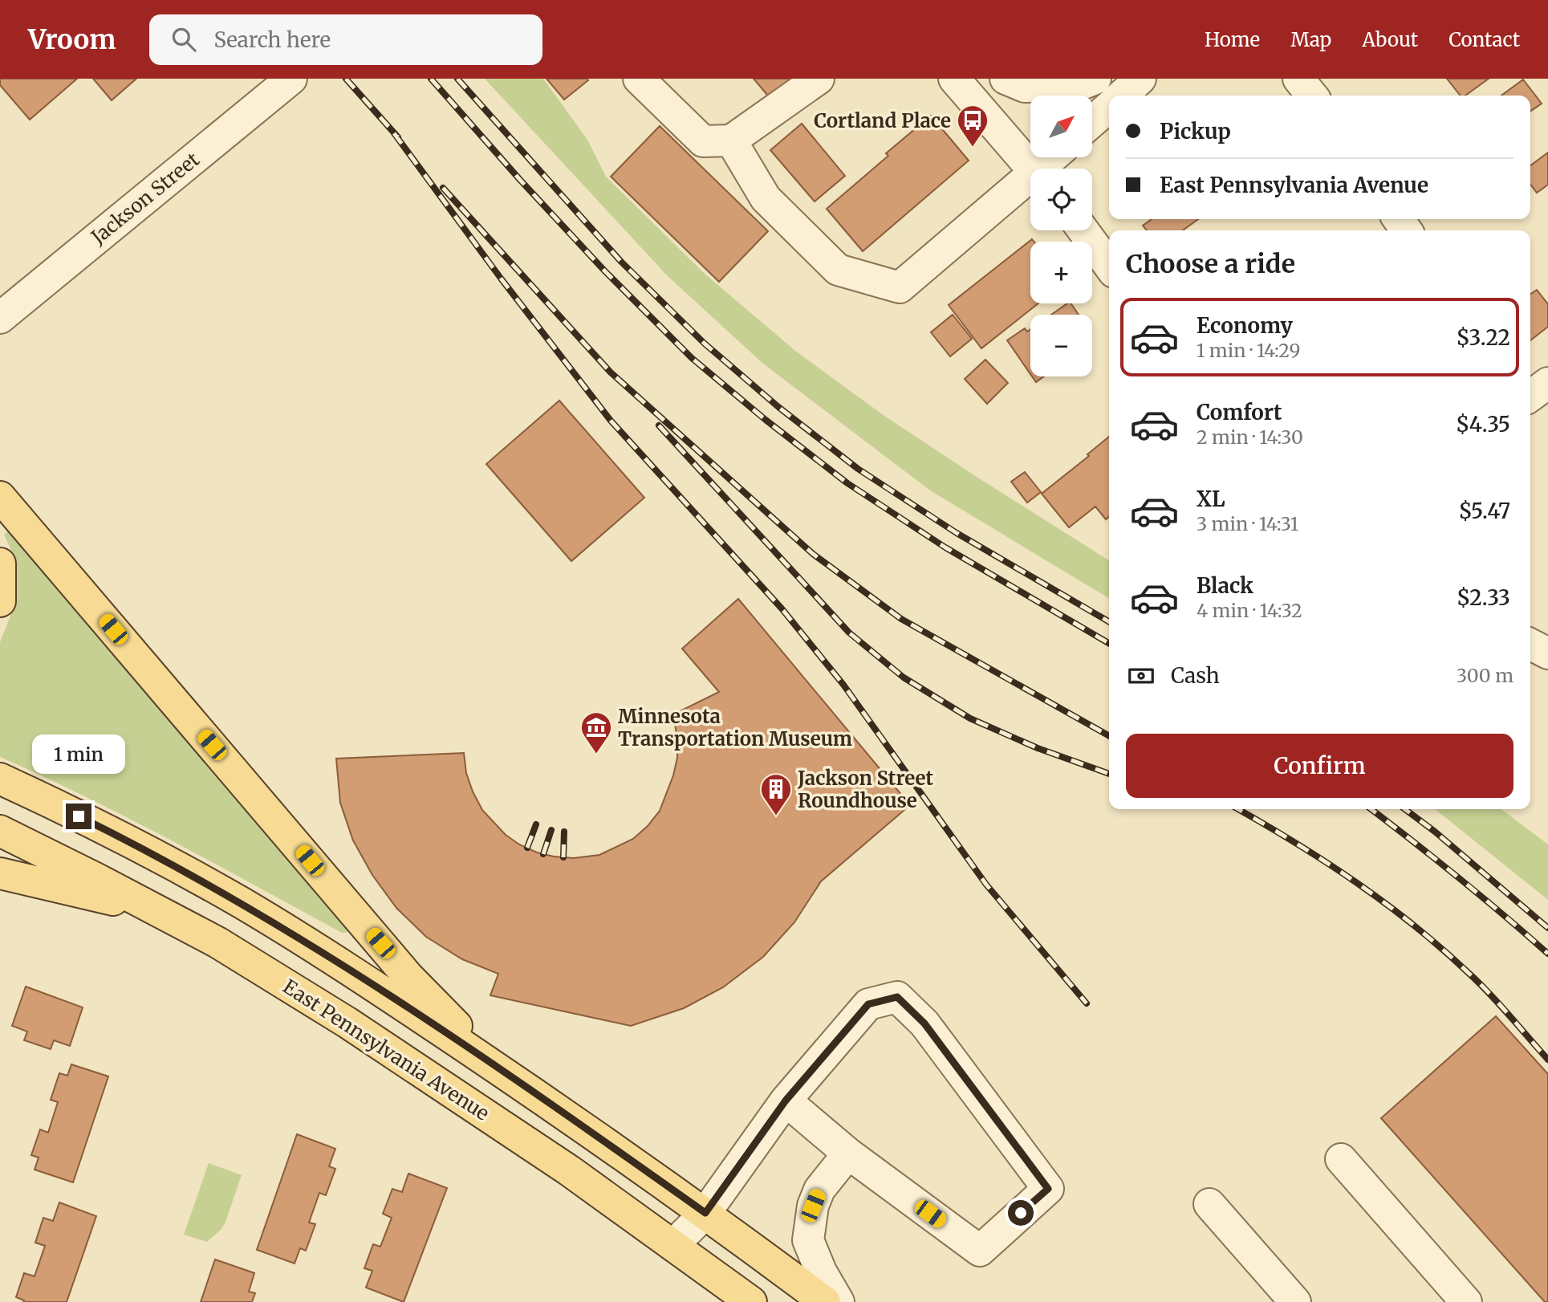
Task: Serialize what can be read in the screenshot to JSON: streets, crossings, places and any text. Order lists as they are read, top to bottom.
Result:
{
  "streets": {
    "main road": ["East Pennsylvania Avenue"],
    "street": ["Jackson Street"]
  },
  "places": {
    "bus stop": ["Cortland Place"],
    "museum": ["Minnesota Transportation Museum"],
    "building": ["Jackson Street Roundhouse"]
  },
  "north": "top right",
  "page": {
    "header": "Vroom",
    "search": "Search here",
    "nav": [
      "Home",
      "Map",
      "About",
      "Contact"
    ],
    "map_buttons": ["+", "−"],
    "banner": ["Pickup", "East Pennsylvania Avenue"],
    "heading": "Choose a ride",
    "list": [
      {
        "name": "Economy",
        "note": "1 min · 14:29",
        "value": "$3.22"
      },
      {
        "name": "Comfort",
        "note": "2 min · 14:30",
        "value": "$4.35"
      },
      {
        "name": "XL",
        "note": "3 min · 14:31",
        "value": "$5.47"
      },
      {
        "name": "Black",
        "note": "4 min · 14:32",
        "value": "$2.33"
      }
    ],
    "pay": ["Cash", "300 m"],
    "buttons": "Confirm",
    "bubble": "1 min"
  }
}
